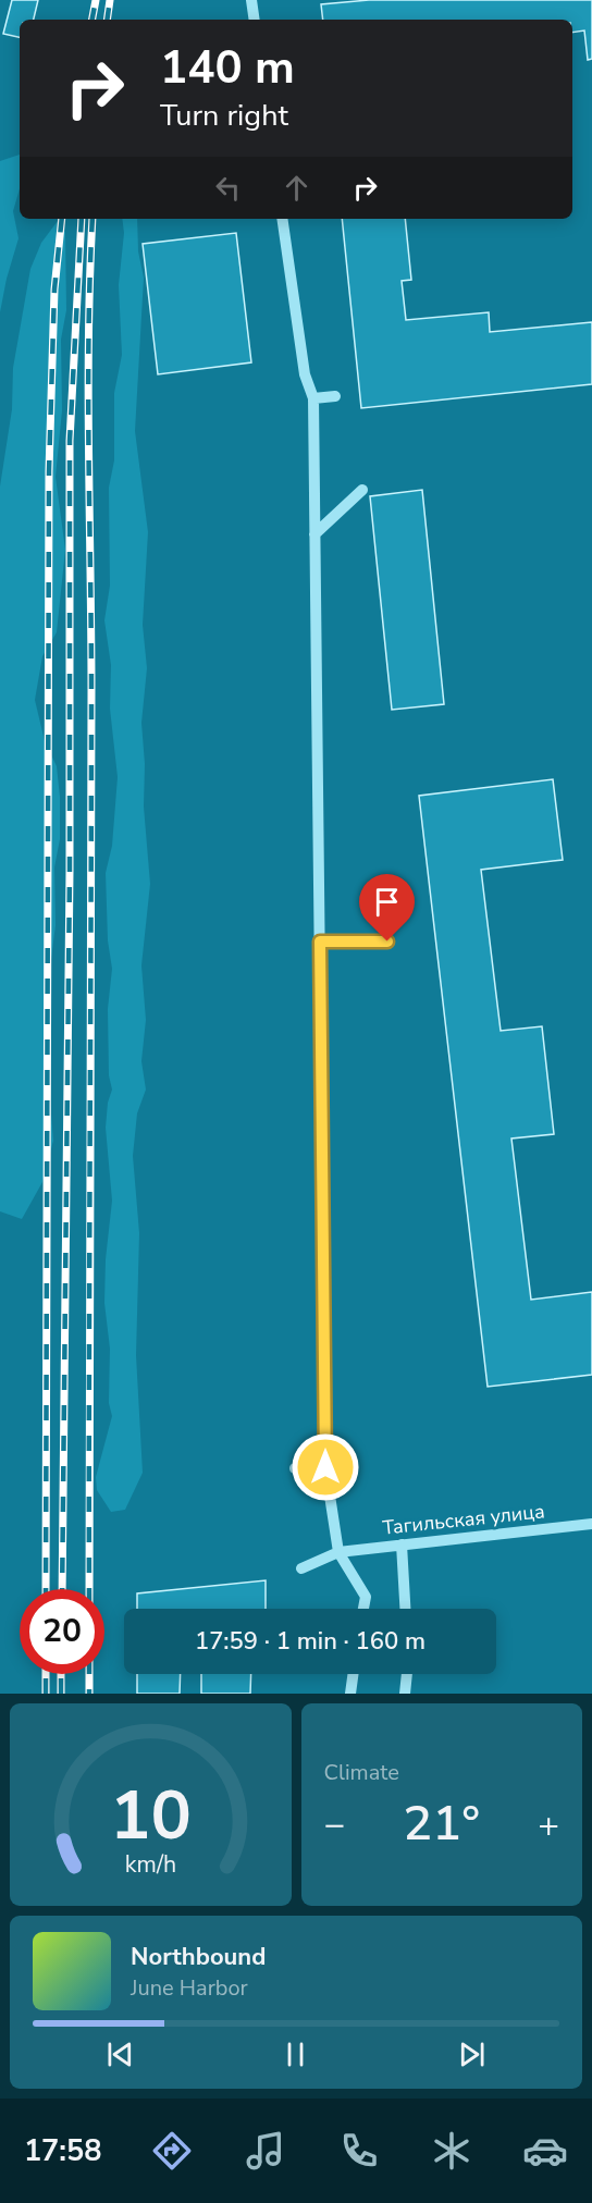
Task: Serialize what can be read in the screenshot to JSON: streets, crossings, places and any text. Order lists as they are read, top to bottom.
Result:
{
  "streets": {
    "street": ["Тагильская улица"]
  },
  "page": {
    "turn": ["140 m", "Turn right"],
    "limit": "20",
    "trip": "17:59 · 1 min · 160 m",
    "tile": "Climate",
    "heat": ["−", "21°", "+"],
    "song": ["Northbound", "June Harbor"],
    "tabs": "17:58",
    "gauge": ["10", "km/h"]
  }
}
